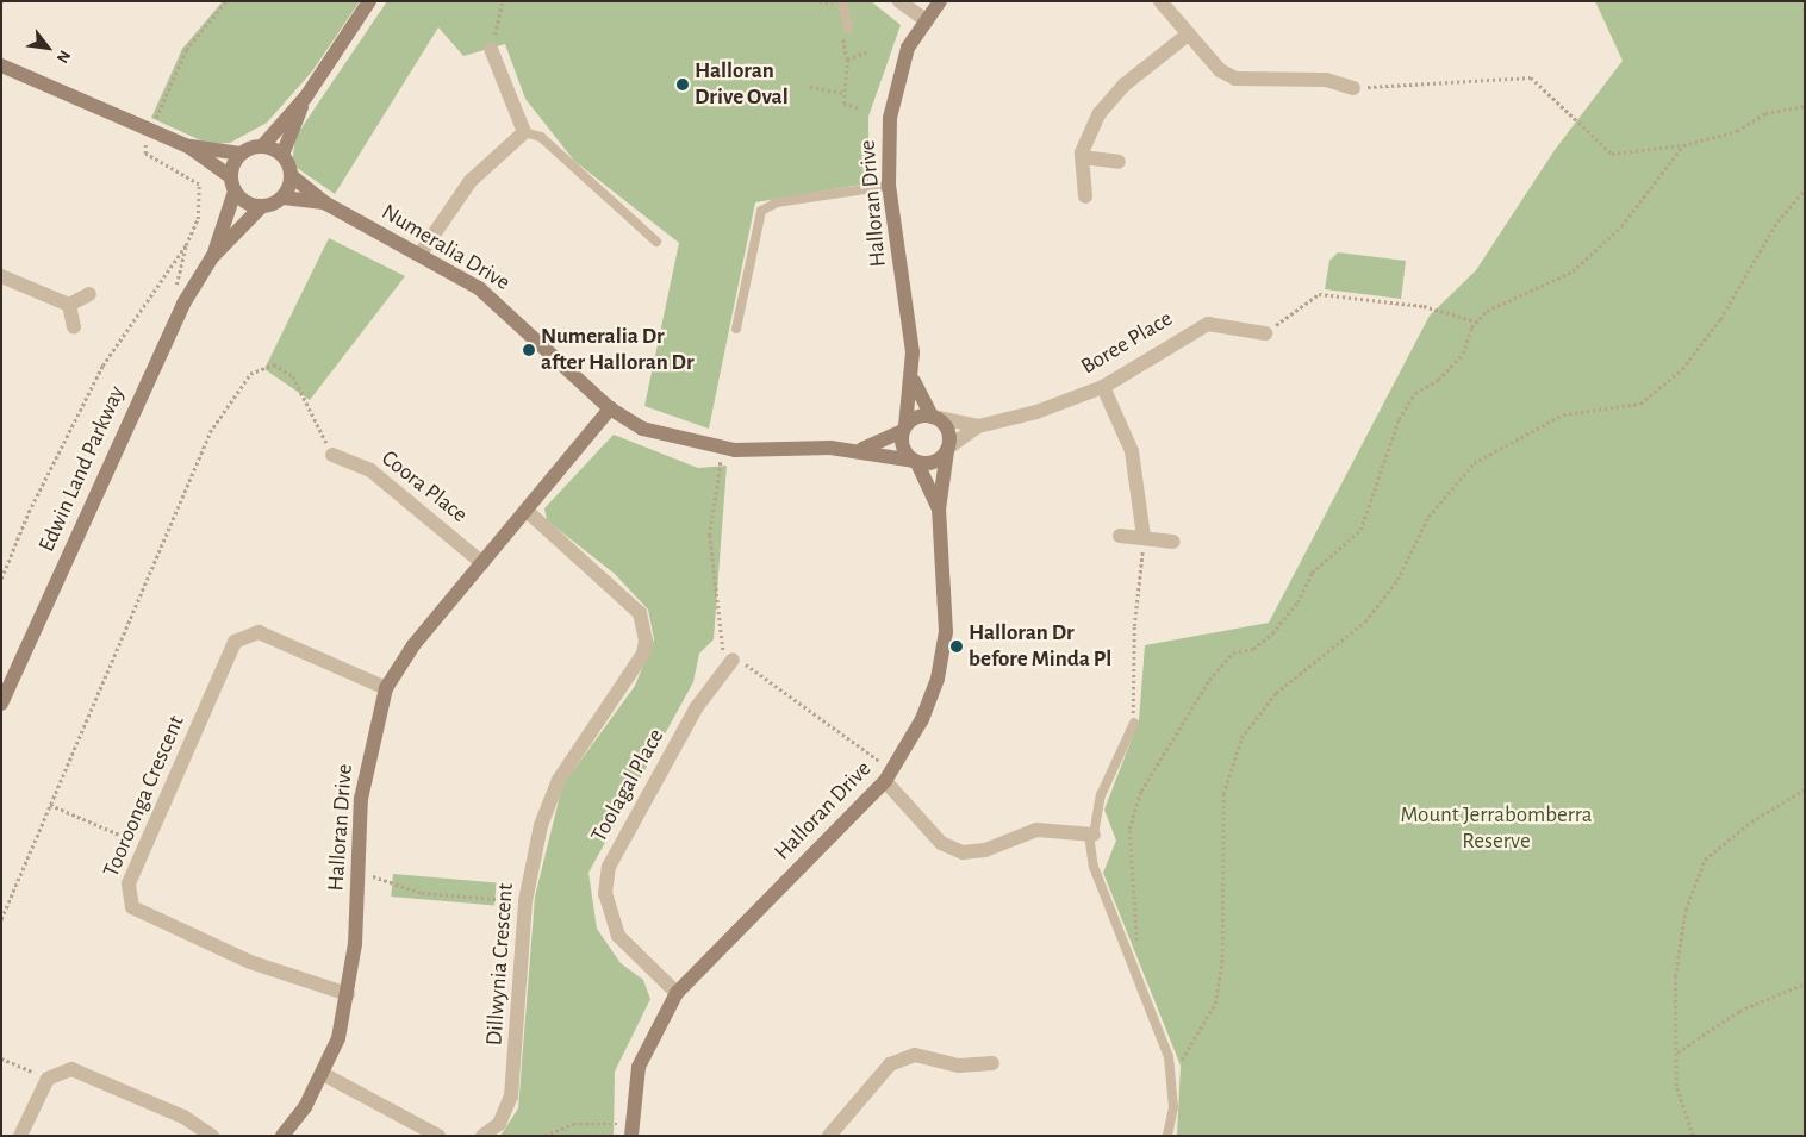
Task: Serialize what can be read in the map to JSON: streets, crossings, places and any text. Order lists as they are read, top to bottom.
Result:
{
  "streets": {
    "street": [
      "Halloran Drive",
      "Numeralia Drive",
      "Boree Place",
      "Edwin Land Parkway",
      "Coora Place",
      "Toolagal Place",
      "Tooroonga Crescent",
      "Dillwynia Crescent"
    ]
  },
  "crossings": [
    ["Halloran Drive", "Numeralia Drive"],
    ["Halloran Drive", "Boree Place"],
    ["Halloran Drive", "Coora Place"],
    ["Halloran Drive", "Toolagal Place"],
    ["Halloran Drive", "Tooroonga Crescent"],
    ["Halloran Drive", "Dillwynia Crescent"],
    ["Numeralia Drive", "Boree Place"],
    ["Numeralia Drive", "Edwin Land Parkway"]
  ],
  "parks": ["Mount Jerrabomberra Reserve"],
  "places": ["Halloran Drive Oval", "Numeralia Dr after Halloran Dr", "Halloran Dr before Minda Pl"],
  "north": "bottom right"
}
